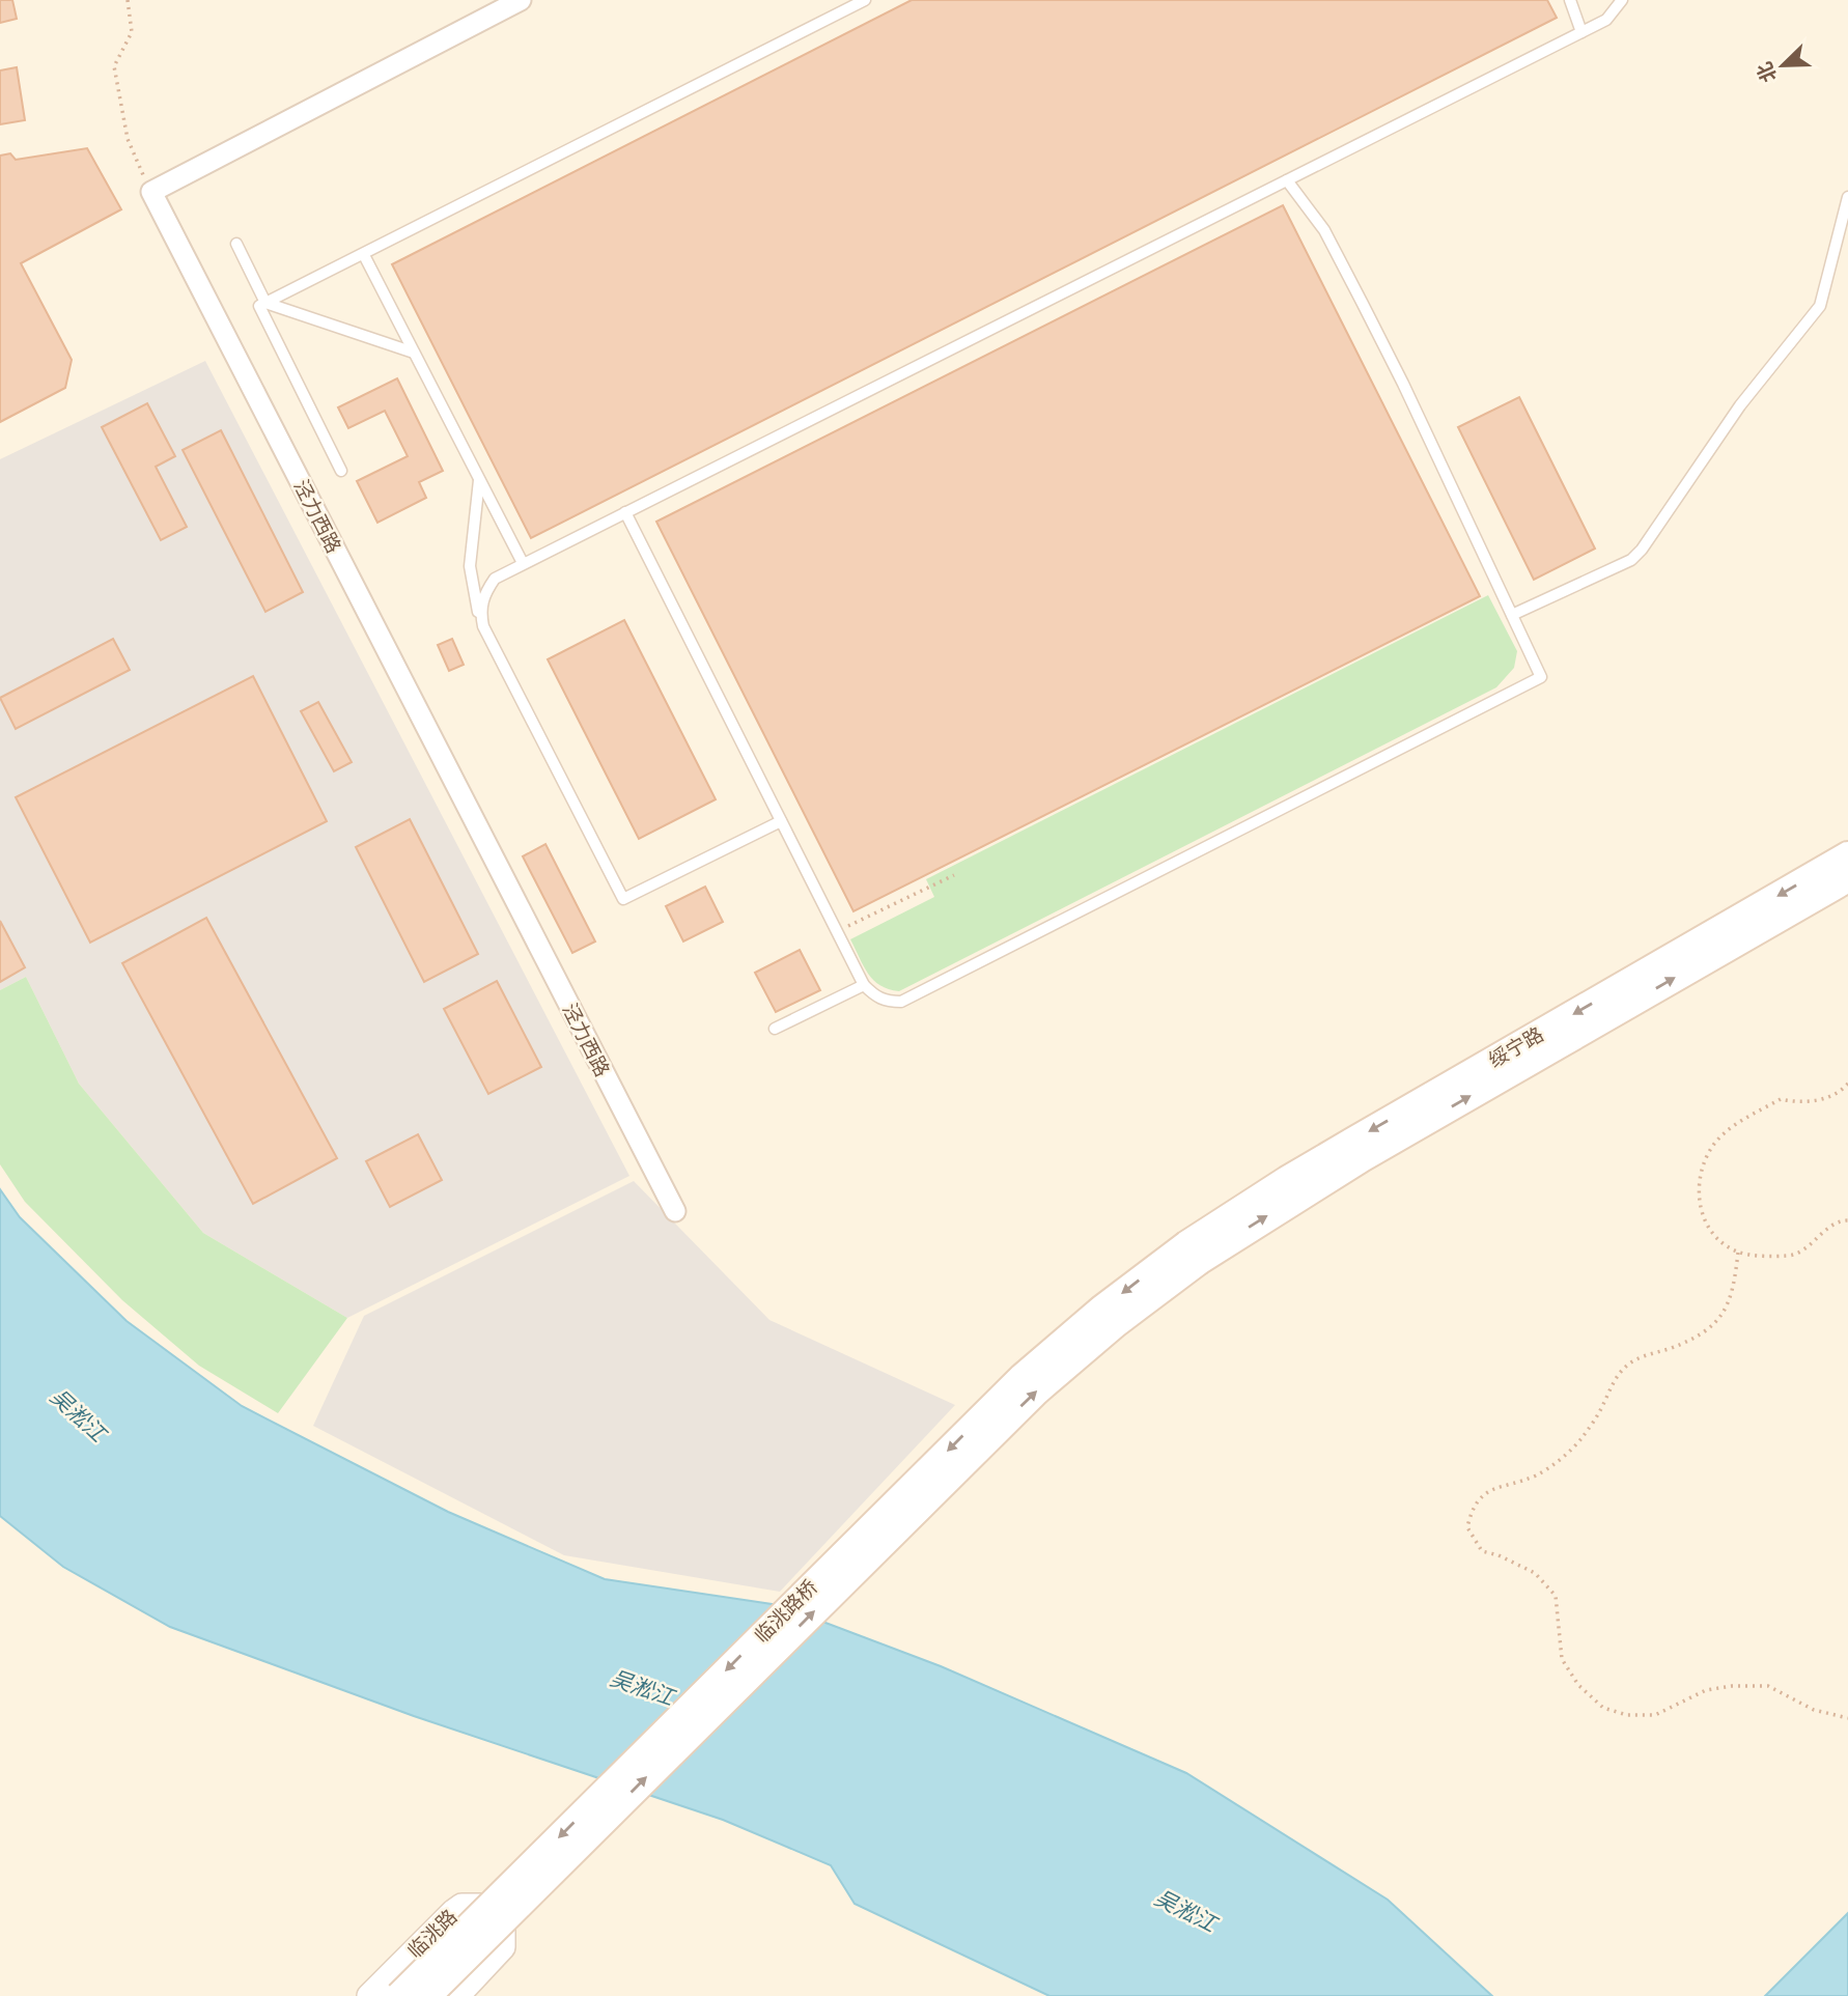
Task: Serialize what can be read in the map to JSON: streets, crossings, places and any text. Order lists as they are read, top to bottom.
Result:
{
  "streets": {
    "main road": ["绥宁路", "临洮路桥"],
    "street": ["泾力西路", "临洮路"]
  },
  "crossings": [
    ["绥宁路", "临洮路桥"]
  ],
  "water": ["吴淞江"],
  "north": "bottom left"
}
